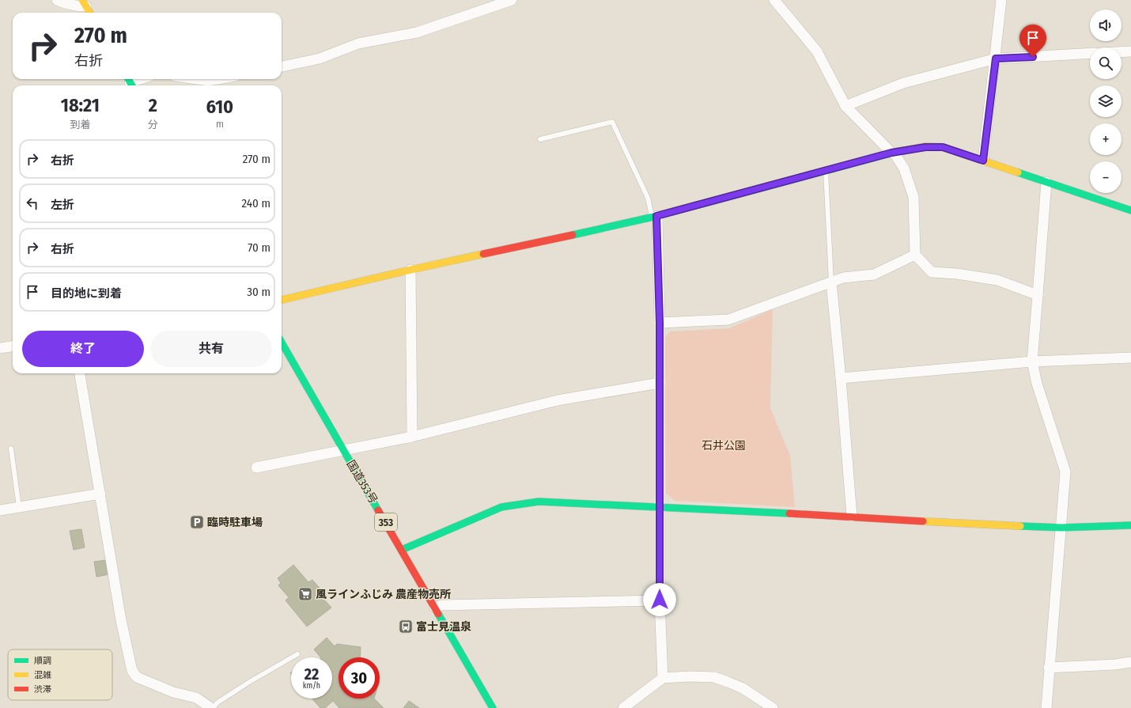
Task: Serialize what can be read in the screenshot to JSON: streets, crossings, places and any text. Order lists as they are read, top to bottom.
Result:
{
  "streets": {
    "main road": ["国道353号", "353"]
  },
  "parks": ["石井公園"],
  "places": {
    "parking": ["臨時駐車場"],
    "supermarket": ["風ラインふじみ 農産物売所"],
    "bus stop": ["富士見温泉"]
  },
  "legend": ["順調", "混雑", "渋滞"],
  "page": {
    "map_buttons": ["+", "−"],
    "turn": ["270 m", "右折"],
    "eta": [
      "18:21",
      "到着",
      "2",
      "分",
      "610",
      "m"
    ],
    "list": [
      {
        "name": "右折",
        "value": "270 m"
      },
      {
        "name": "左折",
        "value": "240 m"
      },
      {
        "name": "右折",
        "value": "70 m"
      },
      {
        "name": "目的地に到着",
        "value": "30 m"
      }
    ],
    "buttons": ["終了", "共有"],
    "speed": "22 km/h",
    "limit": "30"
  }
}
